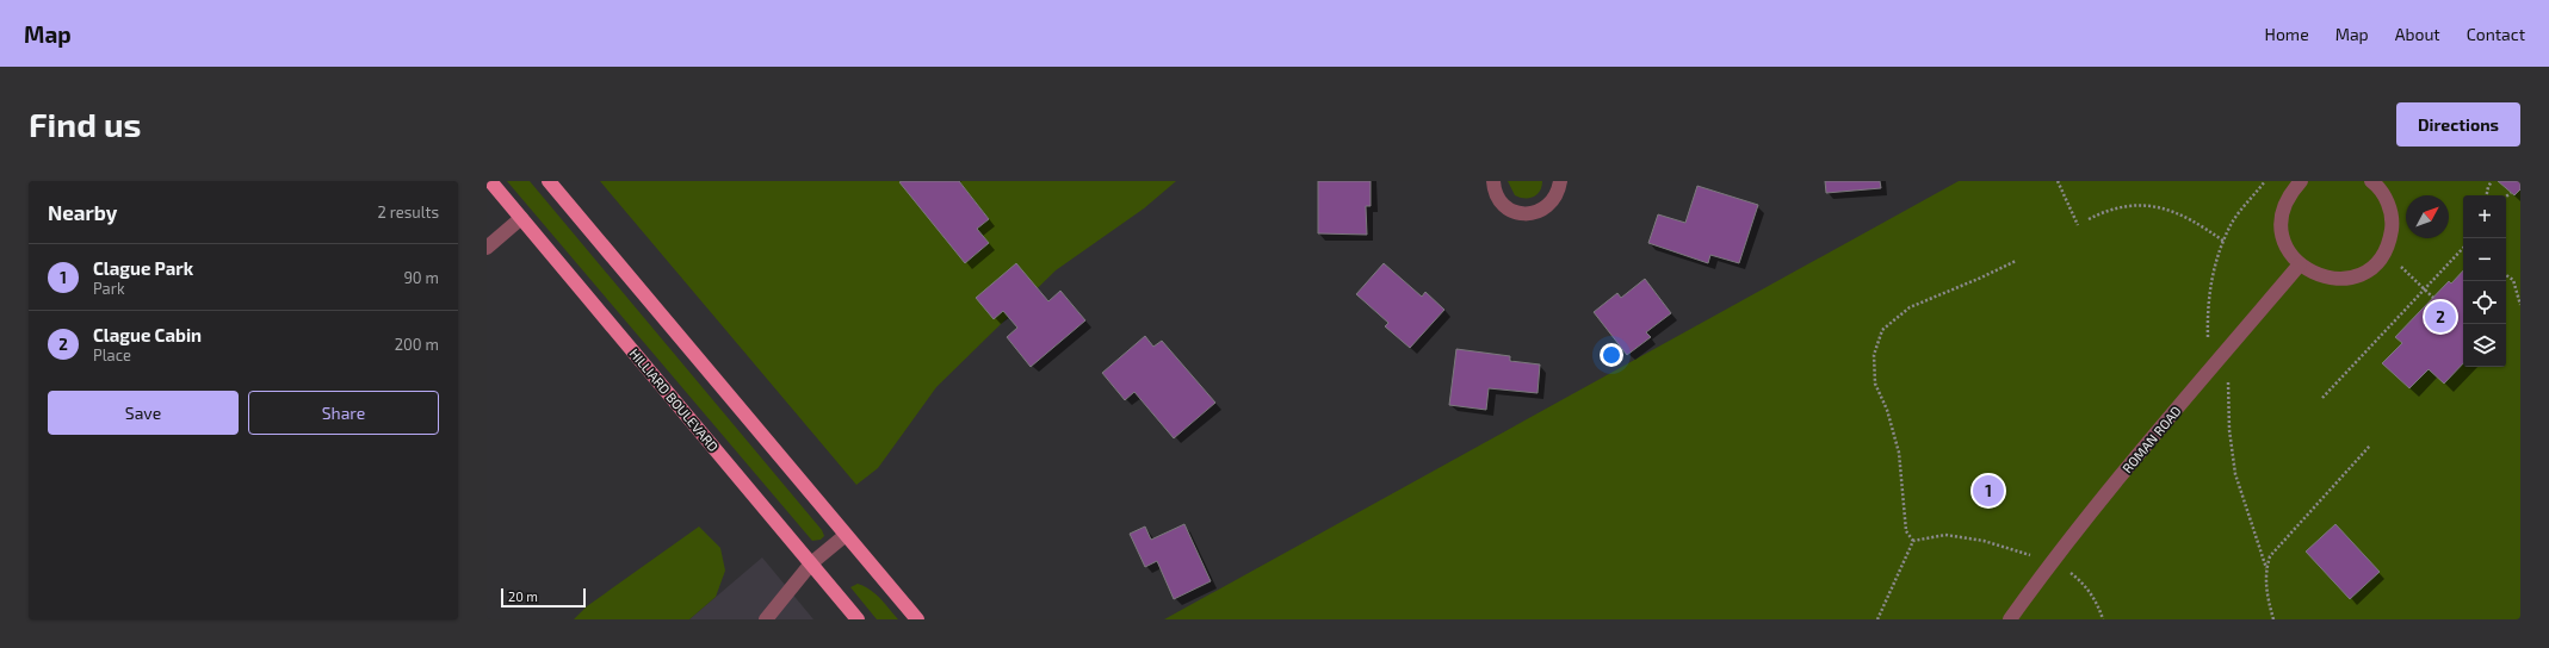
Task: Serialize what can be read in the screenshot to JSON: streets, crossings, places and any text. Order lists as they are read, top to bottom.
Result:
{
  "streets": {
    "main road": ["HILLIARD BOULEVARD"],
    "street": ["ROMAN ROAD"]
  },
  "scale_bar": "20 m",
  "north": "top right",
  "page": {
    "header": "Map",
    "nav": [
      "Home",
      "Map",
      "About",
      "Contact"
    ],
    "buttons": [
      "Directions",
      ["Save", "Share"]
    ],
    "title": "Find us",
    "heading": ["Nearby", "2 results"],
    "map_buttons": ["+", "−"],
    "list": [
      {
        "mark": "1",
        "name": "Clague Park",
        "note": "Park",
        "value": "90 m"
      },
      {
        "mark": "2",
        "name": "Clague Cabin",
        "note": "Place",
        "value": "200 m"
      }
    ],
    "pins": ["2", "1"],
    "scale": "20 m"
  }
}
